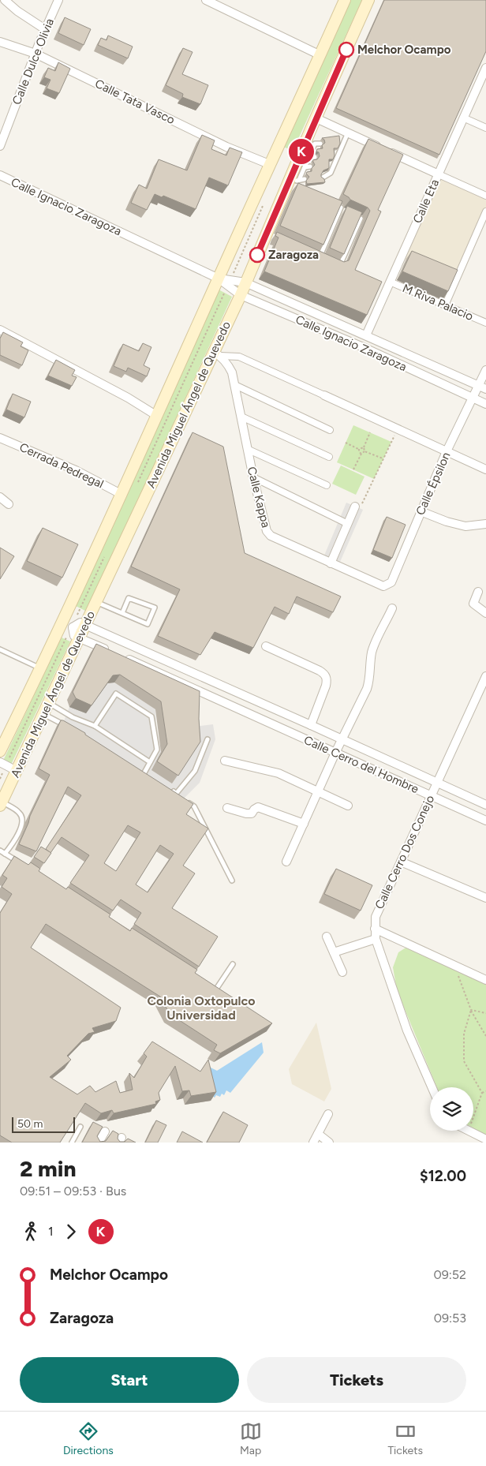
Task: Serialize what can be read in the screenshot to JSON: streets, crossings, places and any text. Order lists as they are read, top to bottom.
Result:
{
  "streets": {
    "main road": ["Avenida Miguel Ángel de Quevedo"],
    "street": [
      "Calle Dulce Olivia",
      "Calle Tata Vasco",
      "Calle Eta",
      "Calle Ignacio Zaragoza",
      "M Riva Palacio",
      "Cerrada Pedregal",
      "Calle Épsilon",
      "Calle Kappa",
      "Calle Cerro del Hombre",
      "Calle Cerro Dos Conejo"
    ]
  },
  "crossings": [
    ["Calle Dulce Olivia", "Calle Tata Vasco"],
    ["Calle Tata Vasco", "Avenida Miguel Ángel de Quevedo"],
    ["Calle Eta", "Calle Ignacio Zaragoza"],
    ["Calle Eta", "M Riva Palacio"],
    ["Calle Ignacio Zaragoza", "Avenida Miguel Ángel de Quevedo"],
    ["Calle Ignacio Zaragoza", "Calle Épsilon"],
    ["Avenida Miguel Ángel de Quevedo", "Cerrada Pedregal"],
    ["Avenida Miguel Ángel de Quevedo", "Calle Kappa"],
    ["Avenida Miguel Ángel de Quevedo", "Calle Cerro del Hombre"],
    ["Calle Épsilon", "Calle Kappa"],
    ["Calle Cerro del Hombre", "Calle Cerro Dos Conejo"]
  ],
  "districts": ["Colonia Oxtopulco Universidad"],
  "places": ["Melchor Ocampo", "Zaragoza"],
  "lines": ["bus line K"],
  "scale_bar": "50 m",
  "page": {
    "on_map": "K",
    "scale": "50 m",
    "heading": ["2 min", "09:51 – 09:53 · Bus", "$12.00"],
    "legs": ["1", "K"],
    "list": [
      {
        "name": "Melchor Ocampo",
        "value": "09:52"
      },
      {
        "name": "Zaragoza",
        "value": "09:53"
      }
    ],
    "buttons": ["Start", "Tickets"],
    "tabs": ["Directions", "Map", "Tickets"]
  }
}
